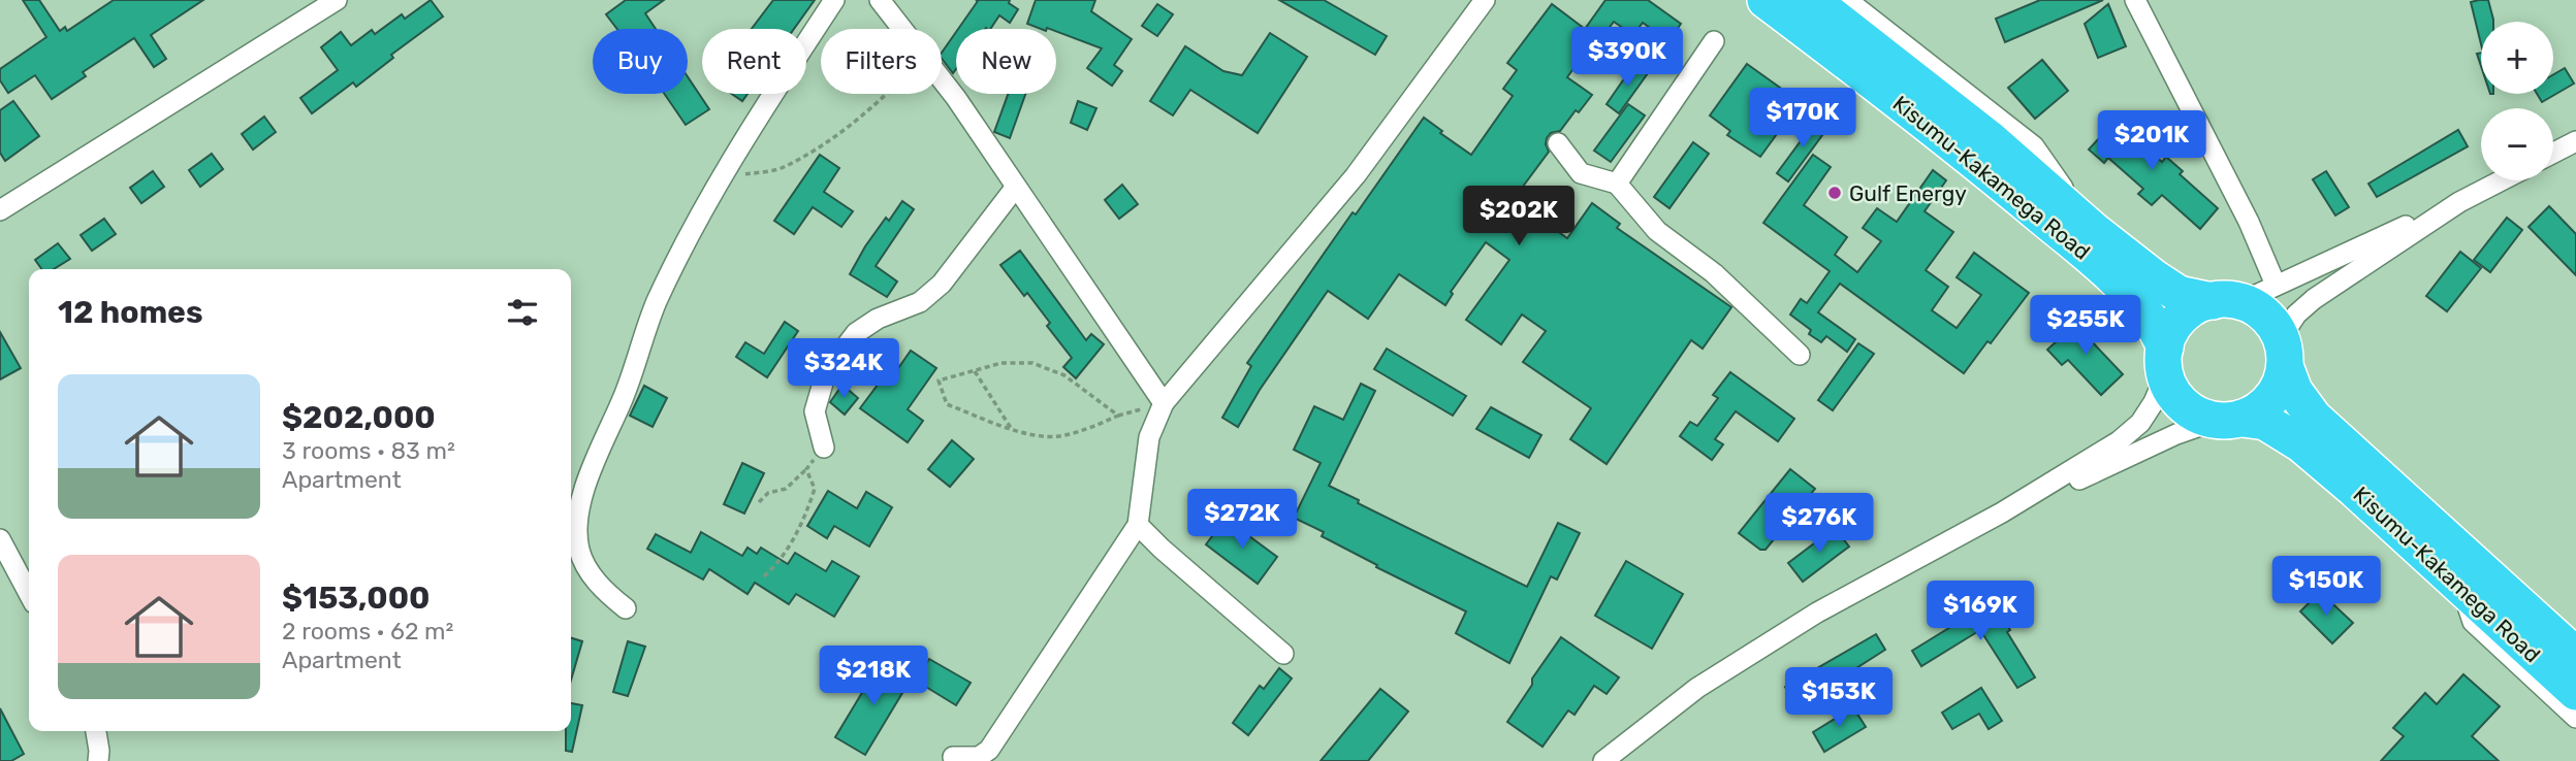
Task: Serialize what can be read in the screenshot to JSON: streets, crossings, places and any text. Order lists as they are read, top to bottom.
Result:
{
  "streets": {
    "highway": ["Kisumu-Kakamega Road"]
  },
  "places": ["Gulf Energy"],
  "page": {
    "map_buttons": ["+", "−"],
    "price": [
      "$390K",
      "$170K",
      "$201K",
      "$202K",
      "$255K",
      "$324K",
      "$272K",
      "$276K",
      "$150K",
      "$169K",
      "$218K",
      "$153K"
    ],
    "chip": [
      "Buy",
      "Rent",
      "Filters",
      "New"
    ],
    "heading": "12 homes",
    "list": [
      {
        "name": "$202,000",
        "note": "3 rooms · 83 m² · Apartment"
      },
      {
        "name": "$153,000",
        "note": "2 rooms · 62 m² · Apartment"
      }
    ]
  }
}
